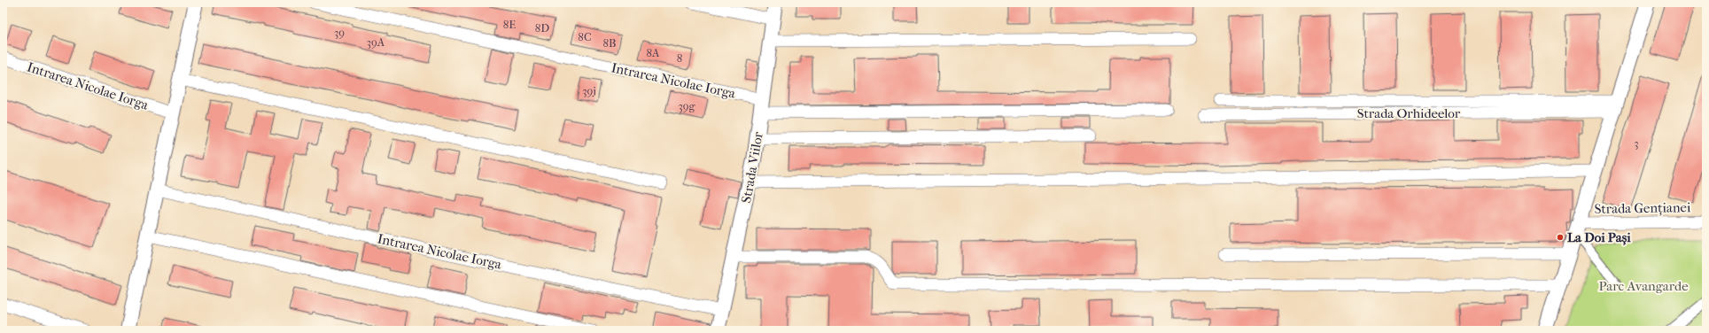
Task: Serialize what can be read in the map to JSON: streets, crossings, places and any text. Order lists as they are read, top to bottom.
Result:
{
  "streets": {
    "street": [
      "Intrarea Nicolae Iorga",
      "Strada Orhideelor",
      "Strada Viilor",
      "Strada Gențianei"
    ]
  },
  "crossings": [
    ["Intrarea Nicolae Iorga", "Strada Viilor"]
  ],
  "parks": ["Parc Avangarde"],
  "places": ["La Doi Pași"],
  "house_numbers": [
    "8E",
    "8D",
    "39",
    "8C",
    "39A",
    "8B",
    "8A",
    "8",
    "39j",
    "39g",
    "3"
  ]
}
